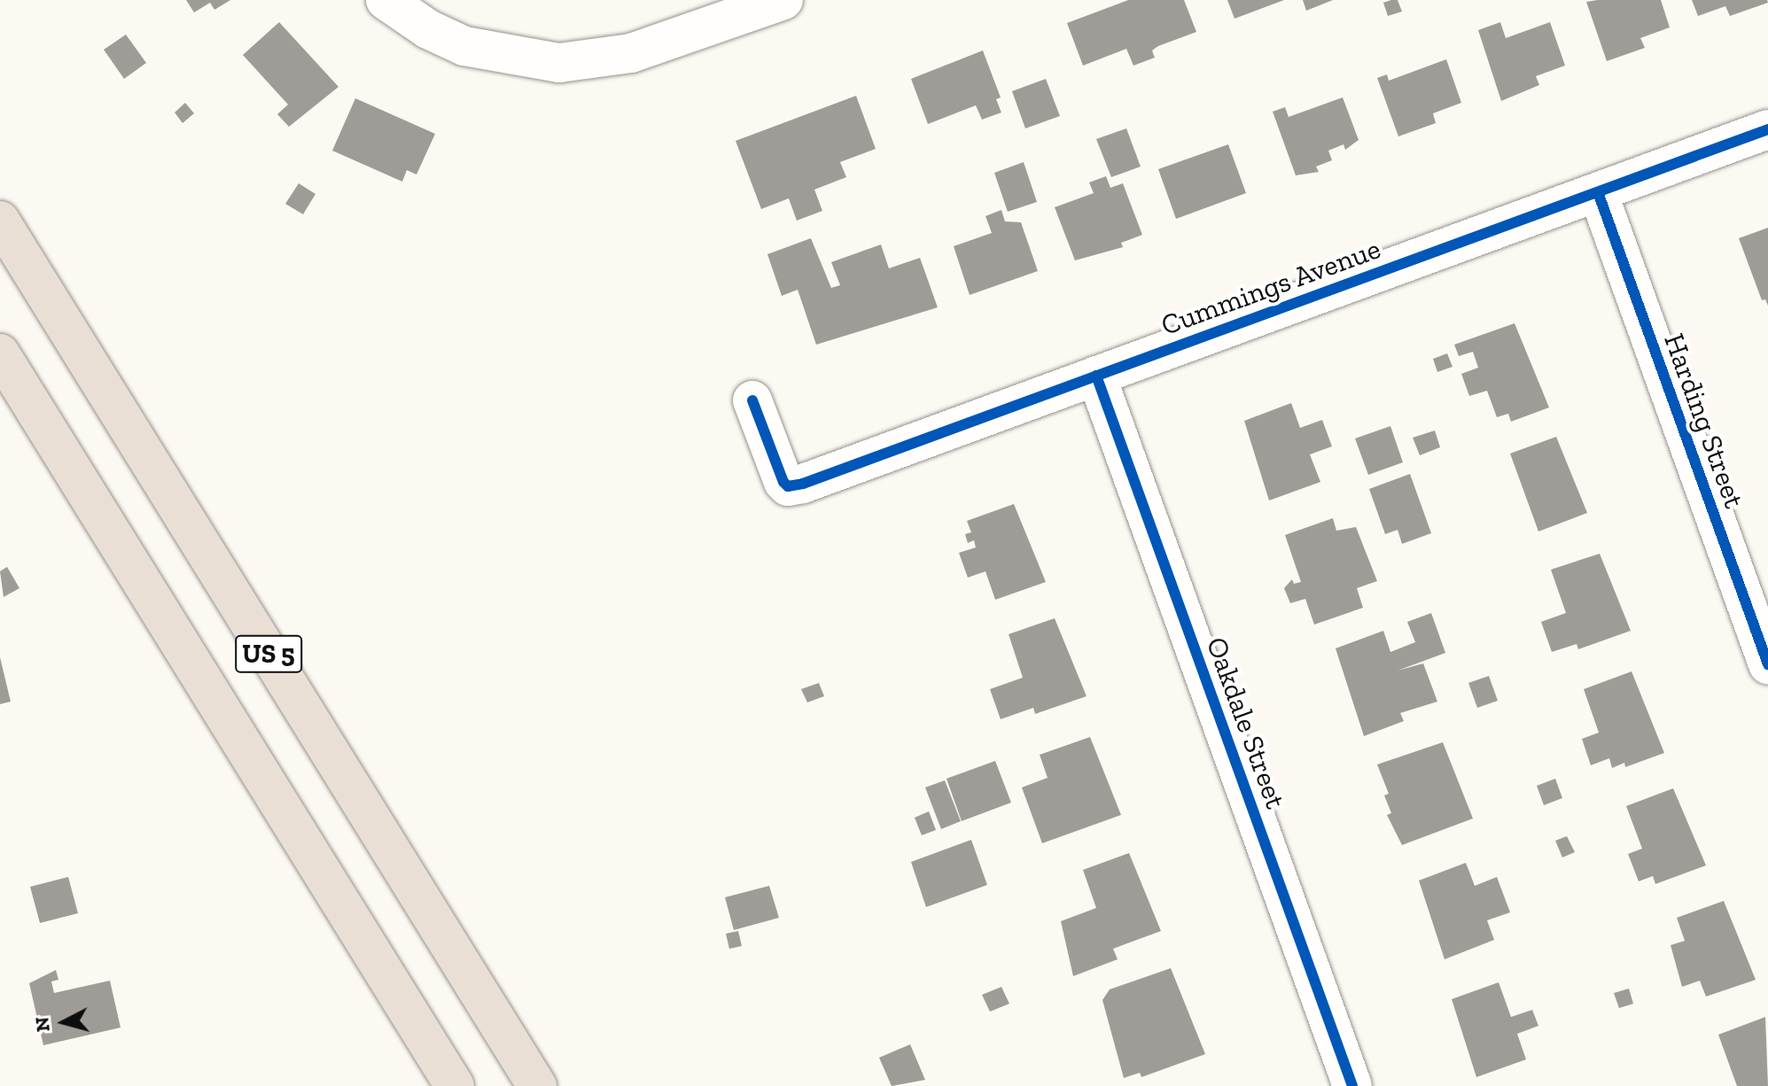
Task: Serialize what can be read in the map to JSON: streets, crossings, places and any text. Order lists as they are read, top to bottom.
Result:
{
  "streets": {
    "highway": ["US 5"],
    "street": ["Cummings Avenue", "Harding Street", "Oakdale Street"]
  },
  "crossings": [
    ["Cummings Avenue", "Harding Street"],
    ["Cummings Avenue", "Oakdale Street"]
  ],
  "north": "left"
}
